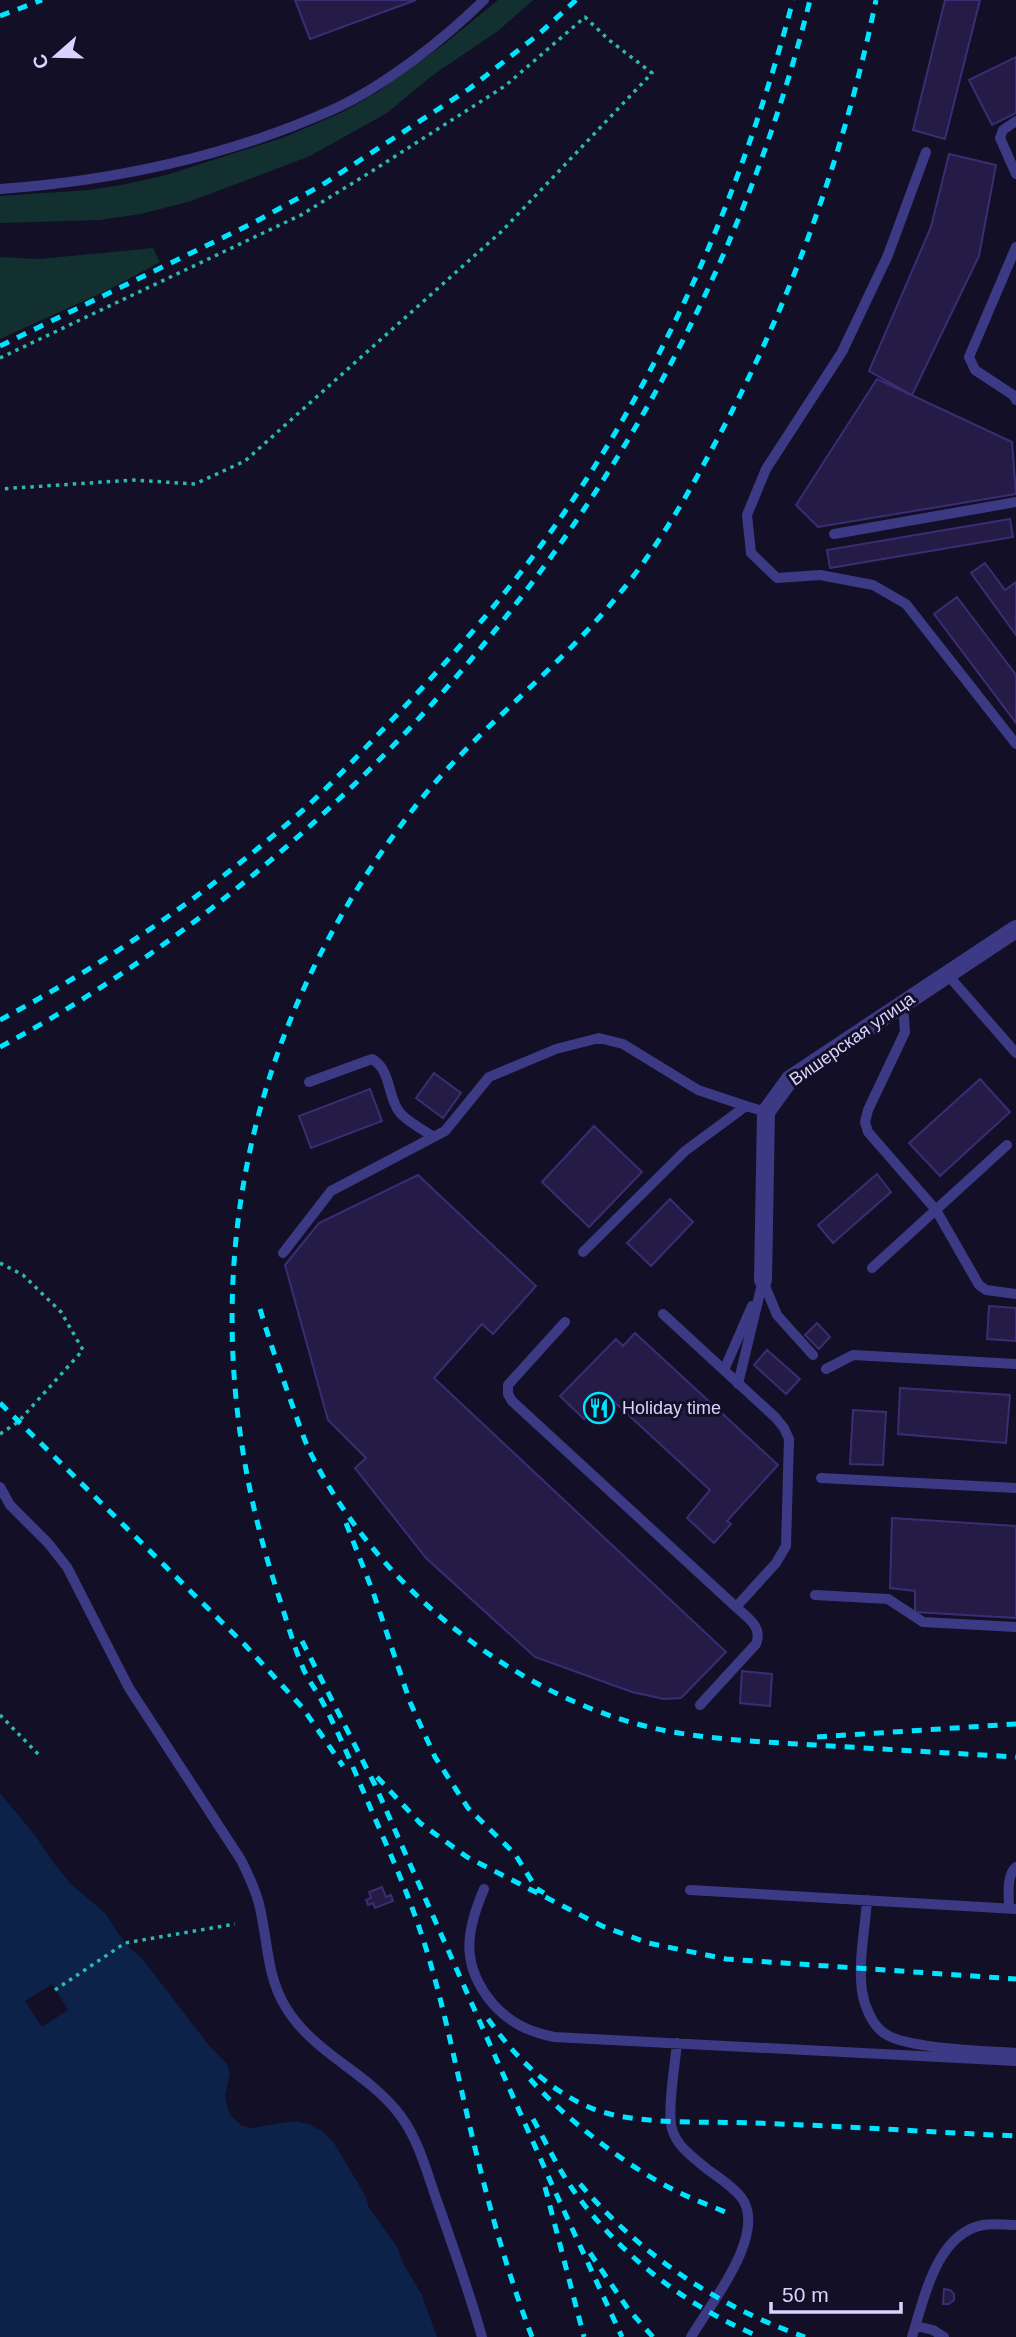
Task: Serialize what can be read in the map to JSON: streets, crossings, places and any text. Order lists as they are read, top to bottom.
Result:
{
  "streets": {
    "street": ["Вишерская улица"]
  },
  "places": {
    "restaurant": ["Holiday time"]
  },
  "scale_bar": "50 m",
  "north": "left"
}
